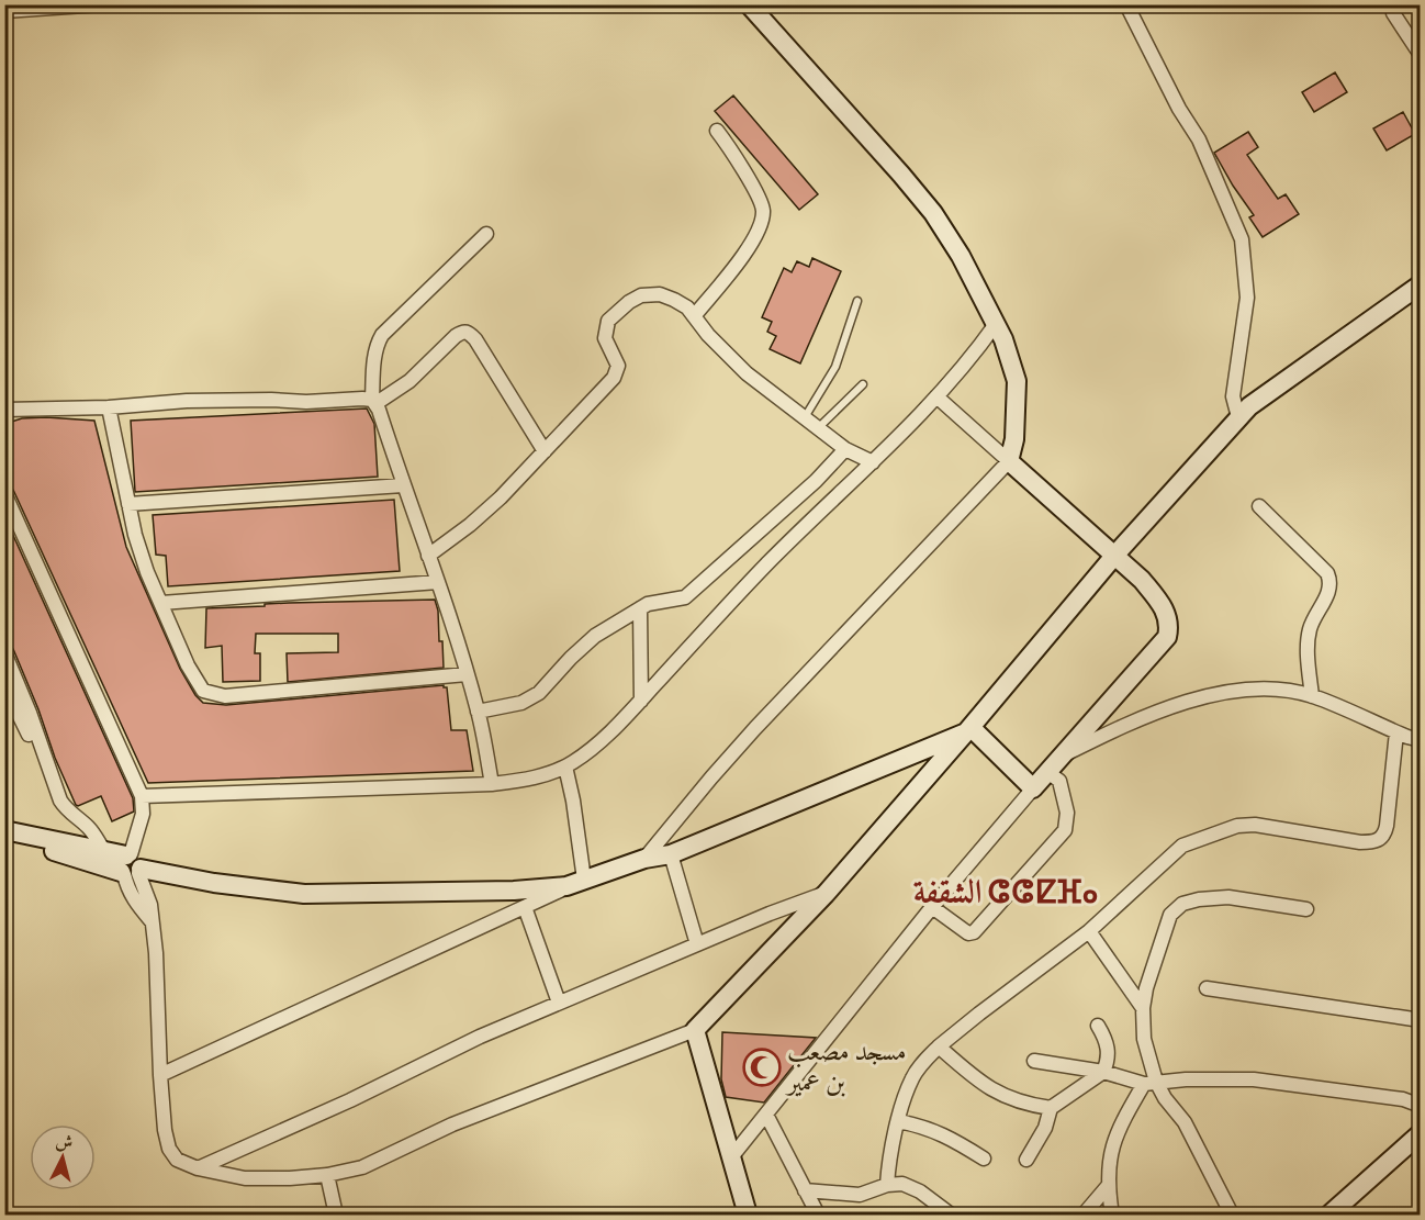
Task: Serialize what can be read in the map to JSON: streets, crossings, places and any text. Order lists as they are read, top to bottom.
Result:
{
  "districts": ["الشقفة ⵛⵛⵇⴼⴰ"],
  "places": {
    "mosque": ["مسجد مصعب بن عمير"]
  },
  "north": "top"
}
